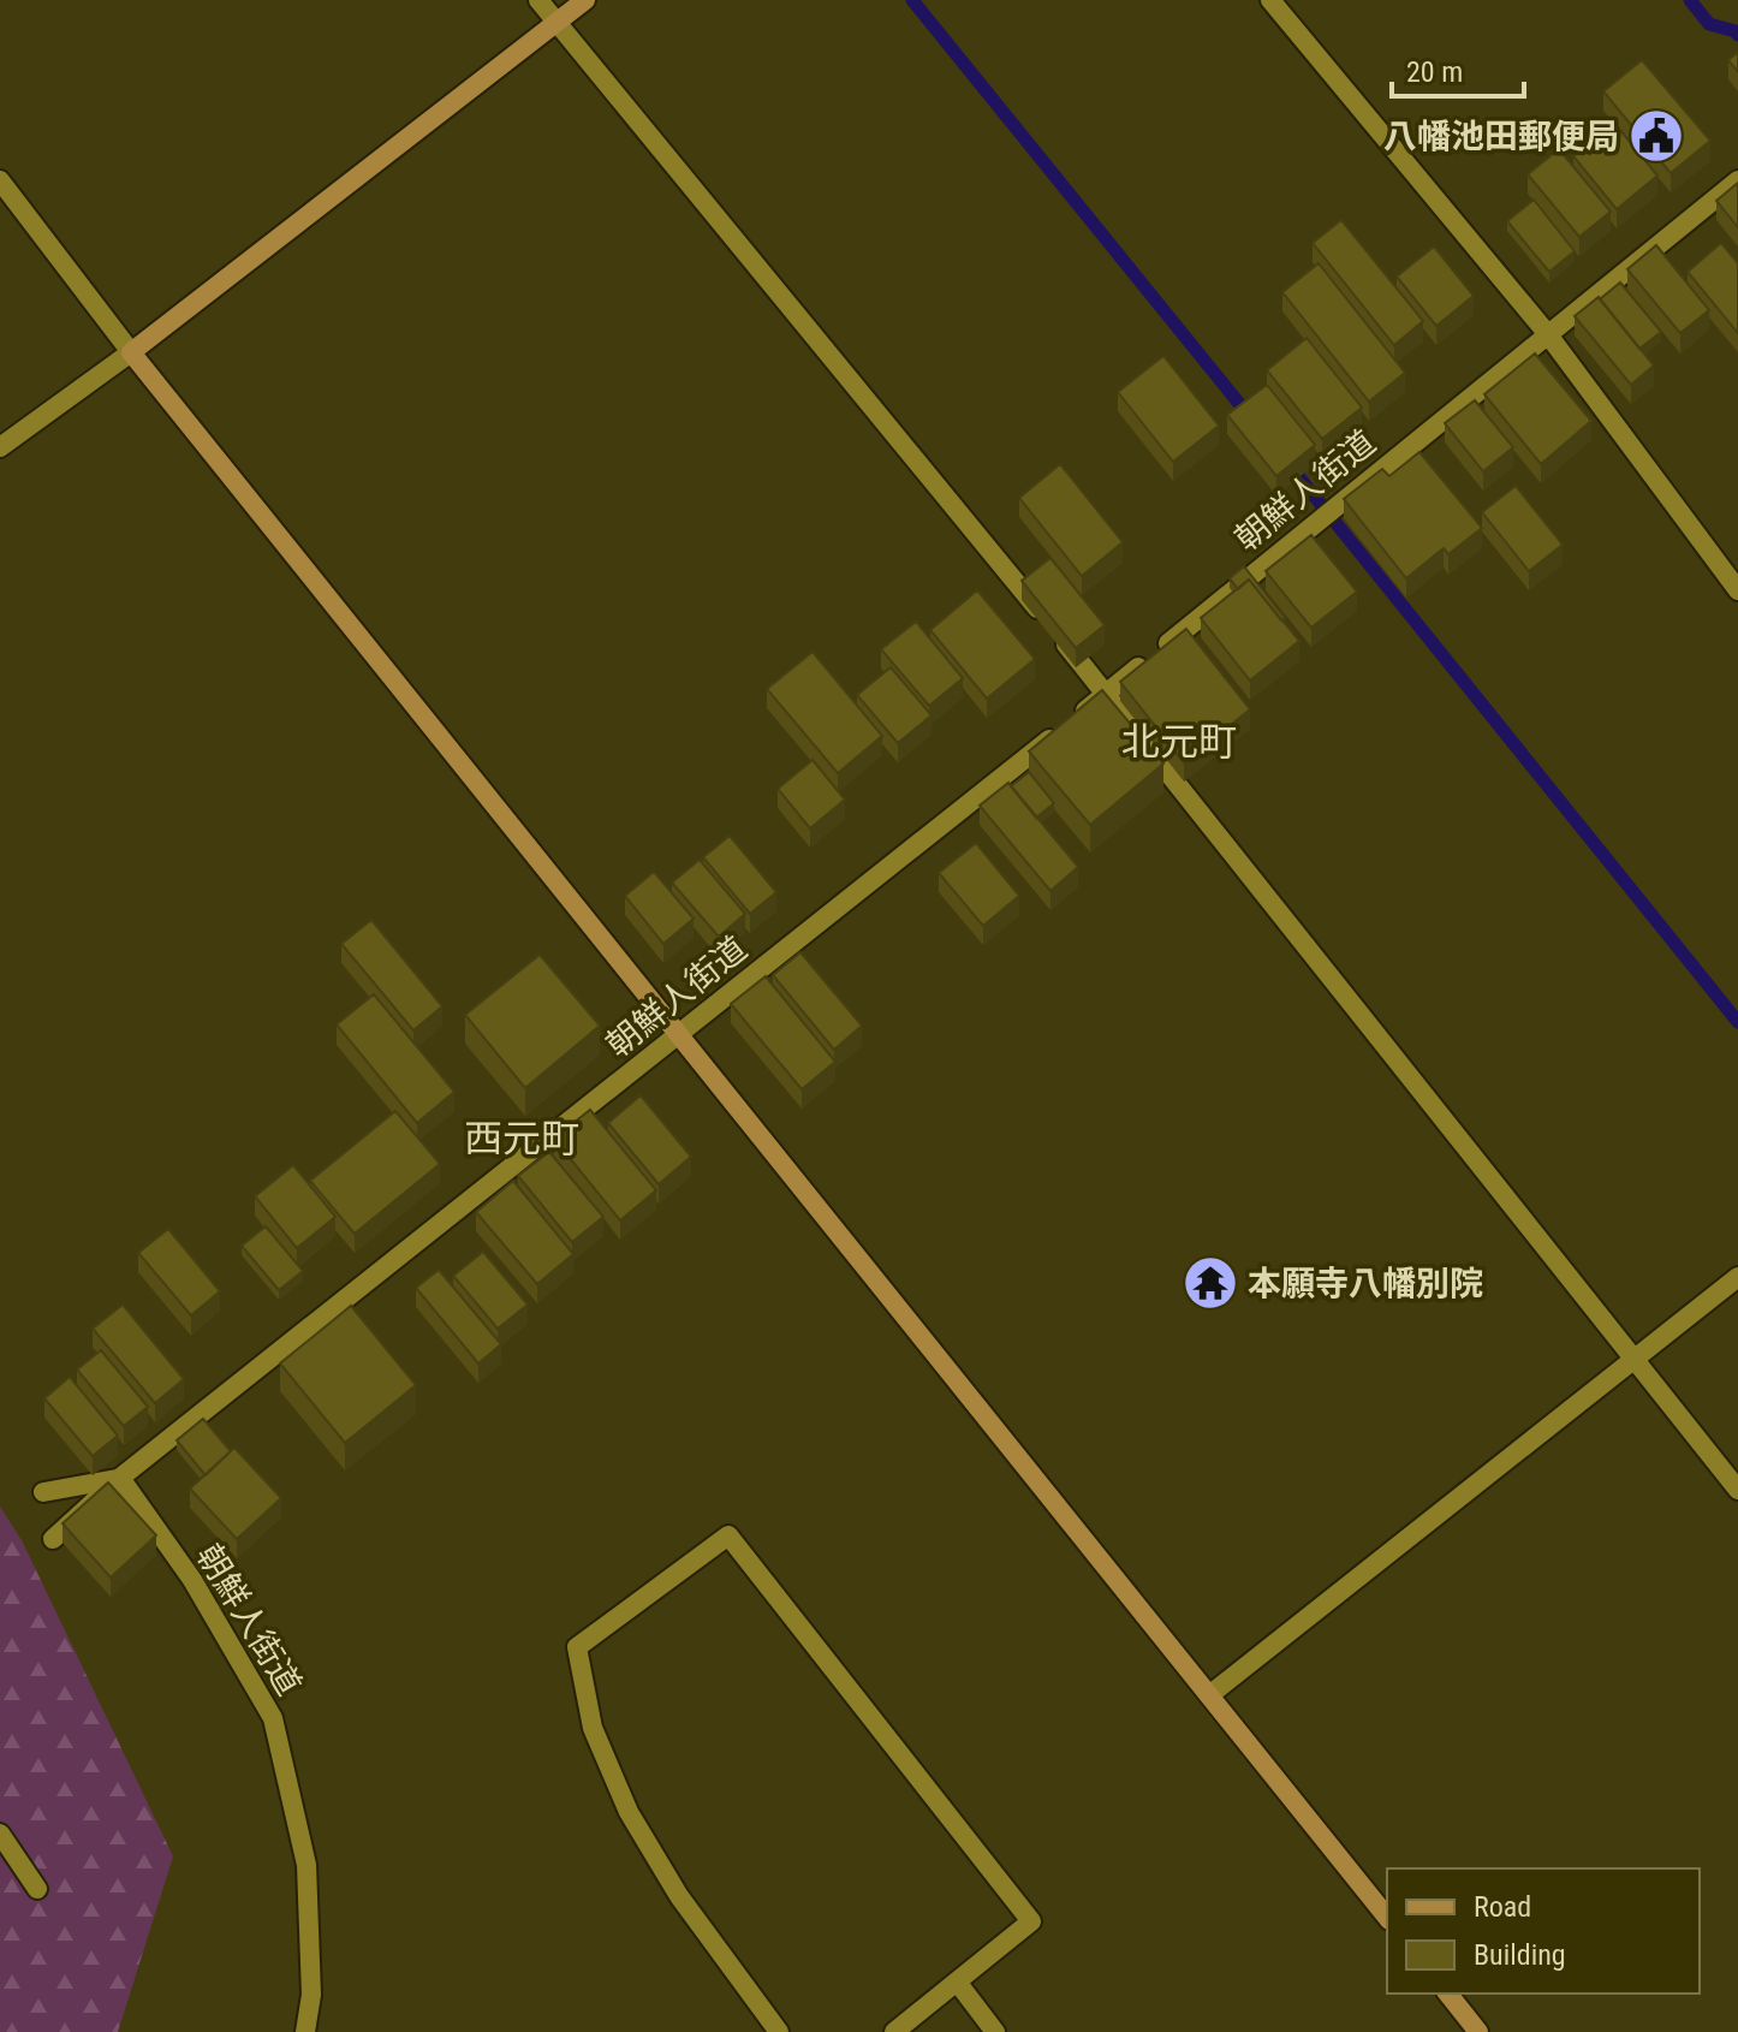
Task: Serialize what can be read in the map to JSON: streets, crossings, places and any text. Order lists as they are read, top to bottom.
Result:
{
  "streets": {
    "street": ["朝鮮人街道"]
  },
  "districts": ["北元町", "西元町"],
  "places": {
    "public building": ["八幡池田郵便局"],
    "temple": ["本願寺八幡別院"]
  },
  "legend": ["Road", "Building"],
  "scale_bar": "20 m"
}
